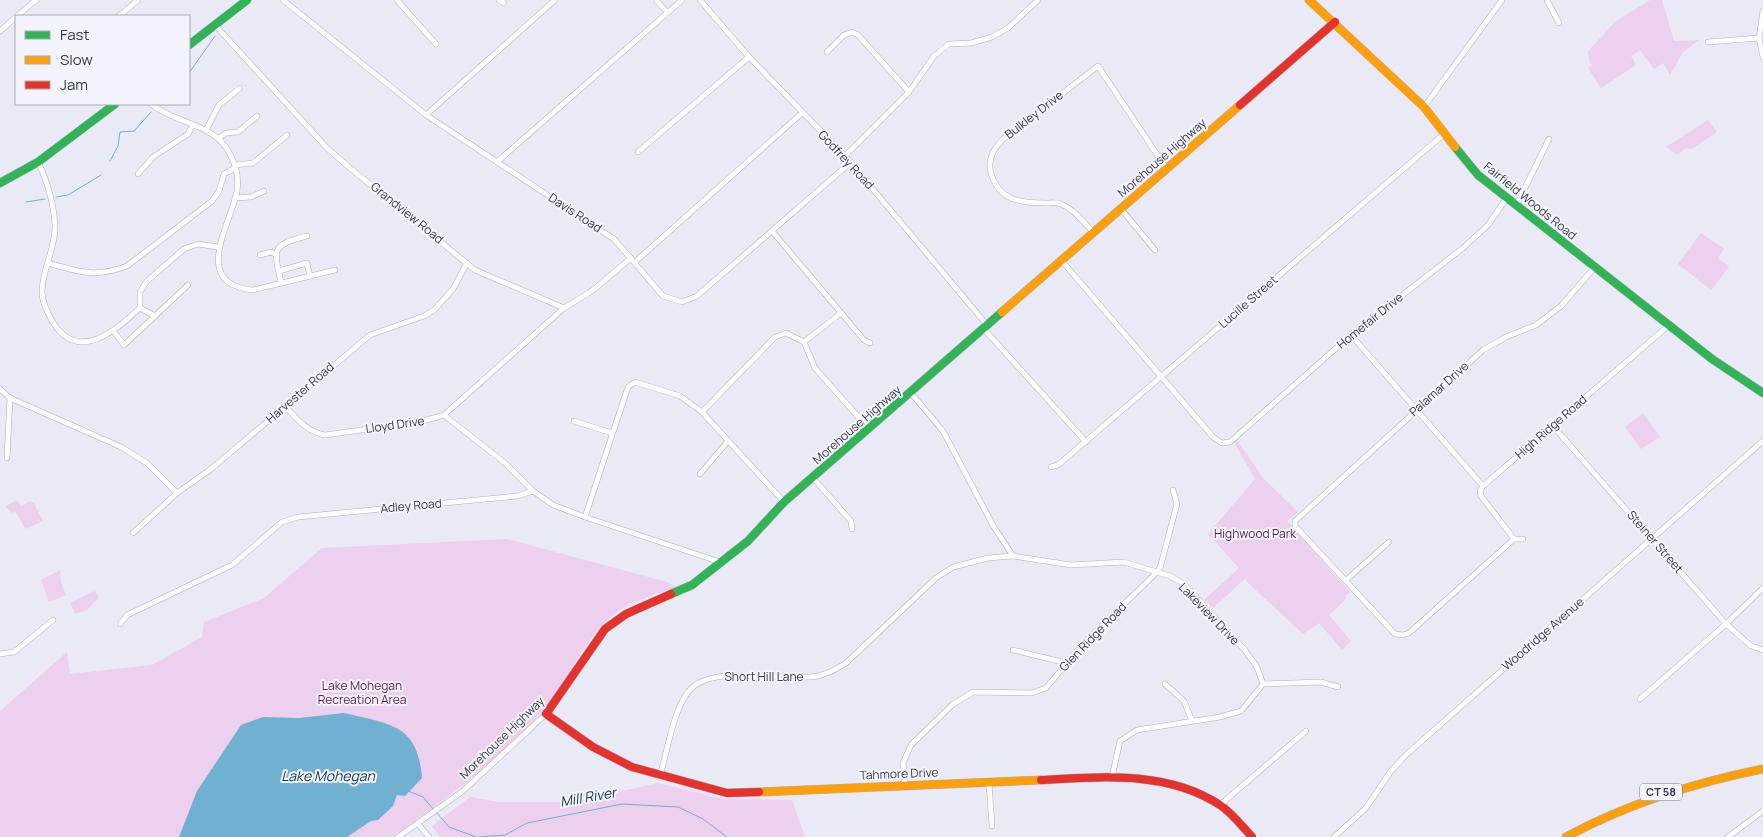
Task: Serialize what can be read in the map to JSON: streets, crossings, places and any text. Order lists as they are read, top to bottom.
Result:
{
  "streets": {
    "street": [
      "Bulkley Drive",
      "Morehouse Highway",
      "Godfrey Road",
      "Fairfield Woods Road",
      "Grandview Road",
      "Davis Road",
      "Lucille Street",
      "Homefair Drive",
      "Palamar Drive",
      "Harvester Road",
      "Lloyd Drive",
      "High Ridge Road",
      "Adley Road",
      "Steiner Street",
      "Lakeview Drive",
      "Woodridge Avenue",
      "Glen Ridge Road",
      "Short Hill Lane",
      "Tahmore Drive",
      "CT 58"
    ]
  },
  "crossings": [
    ["Bulkley Drive", "Morehouse Highway"],
    ["Morehouse Highway", "Godfrey Road"],
    ["Morehouse Highway", "Fairfield Woods Road"],
    ["Morehouse Highway", "Tahmore Drive"],
    ["Godfrey Road", "Davis Road"],
    ["Godfrey Road", "Lucille Street"],
    ["Fairfield Woods Road", "Lucille Street"],
    ["Fairfield Woods Road", "Homefair Drive"],
    ["Fairfield Woods Road", "Palamar Drive"],
    ["Fairfield Woods Road", "High Ridge Road"],
    ["Grandview Road", "Harvester Road"],
    ["Grandview Road", "Lloyd Drive"],
    ["Lucille Street", "Homefair Drive"],
    ["Harvester Road", "Lloyd Drive"],
    ["High Ridge Road", "Steiner Street"],
    ["Steiner Street", "Woodridge Avenue"],
    ["Lakeview Drive", "Glen Ridge Road"],
    ["Lakeview Drive", "Short Hill Lane"],
    ["Glen Ridge Road", "Tahmore Drive"],
    ["Short Hill Lane", "Tahmore Drive"]
  ],
  "water": ["Lake Mohegan", "Mill River"],
  "parks": ["Highwood Park", "Lake Mohegan Recreation Area"],
  "legend": ["Fast", "Slow", "Jam"]
}
